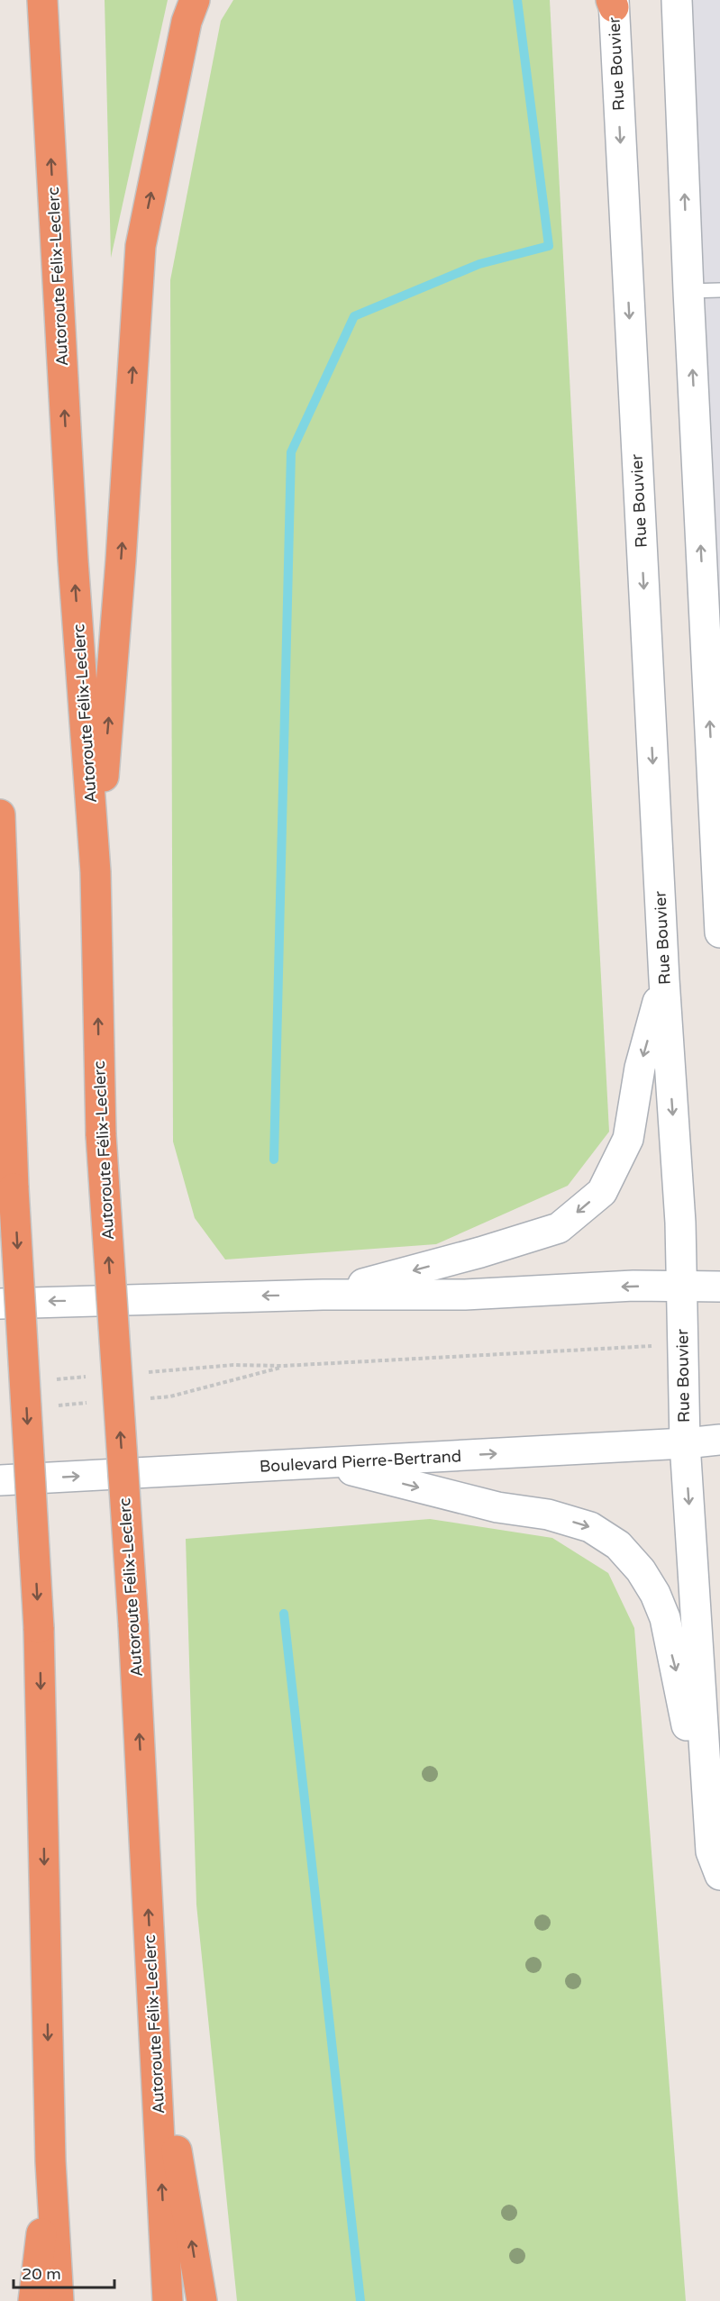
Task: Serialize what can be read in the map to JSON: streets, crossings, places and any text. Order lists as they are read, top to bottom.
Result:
{
  "streets": {
    "highway": ["Autoroute Félix-Leclerc"],
    "street": ["Rue Bouvier", "Boulevard Pierre-Bertrand"]
  },
  "crossings": [
    ["Rue Bouvier", "Boulevard Pierre-Bertrand"]
  ],
  "scale_bar": "20 m"
}
